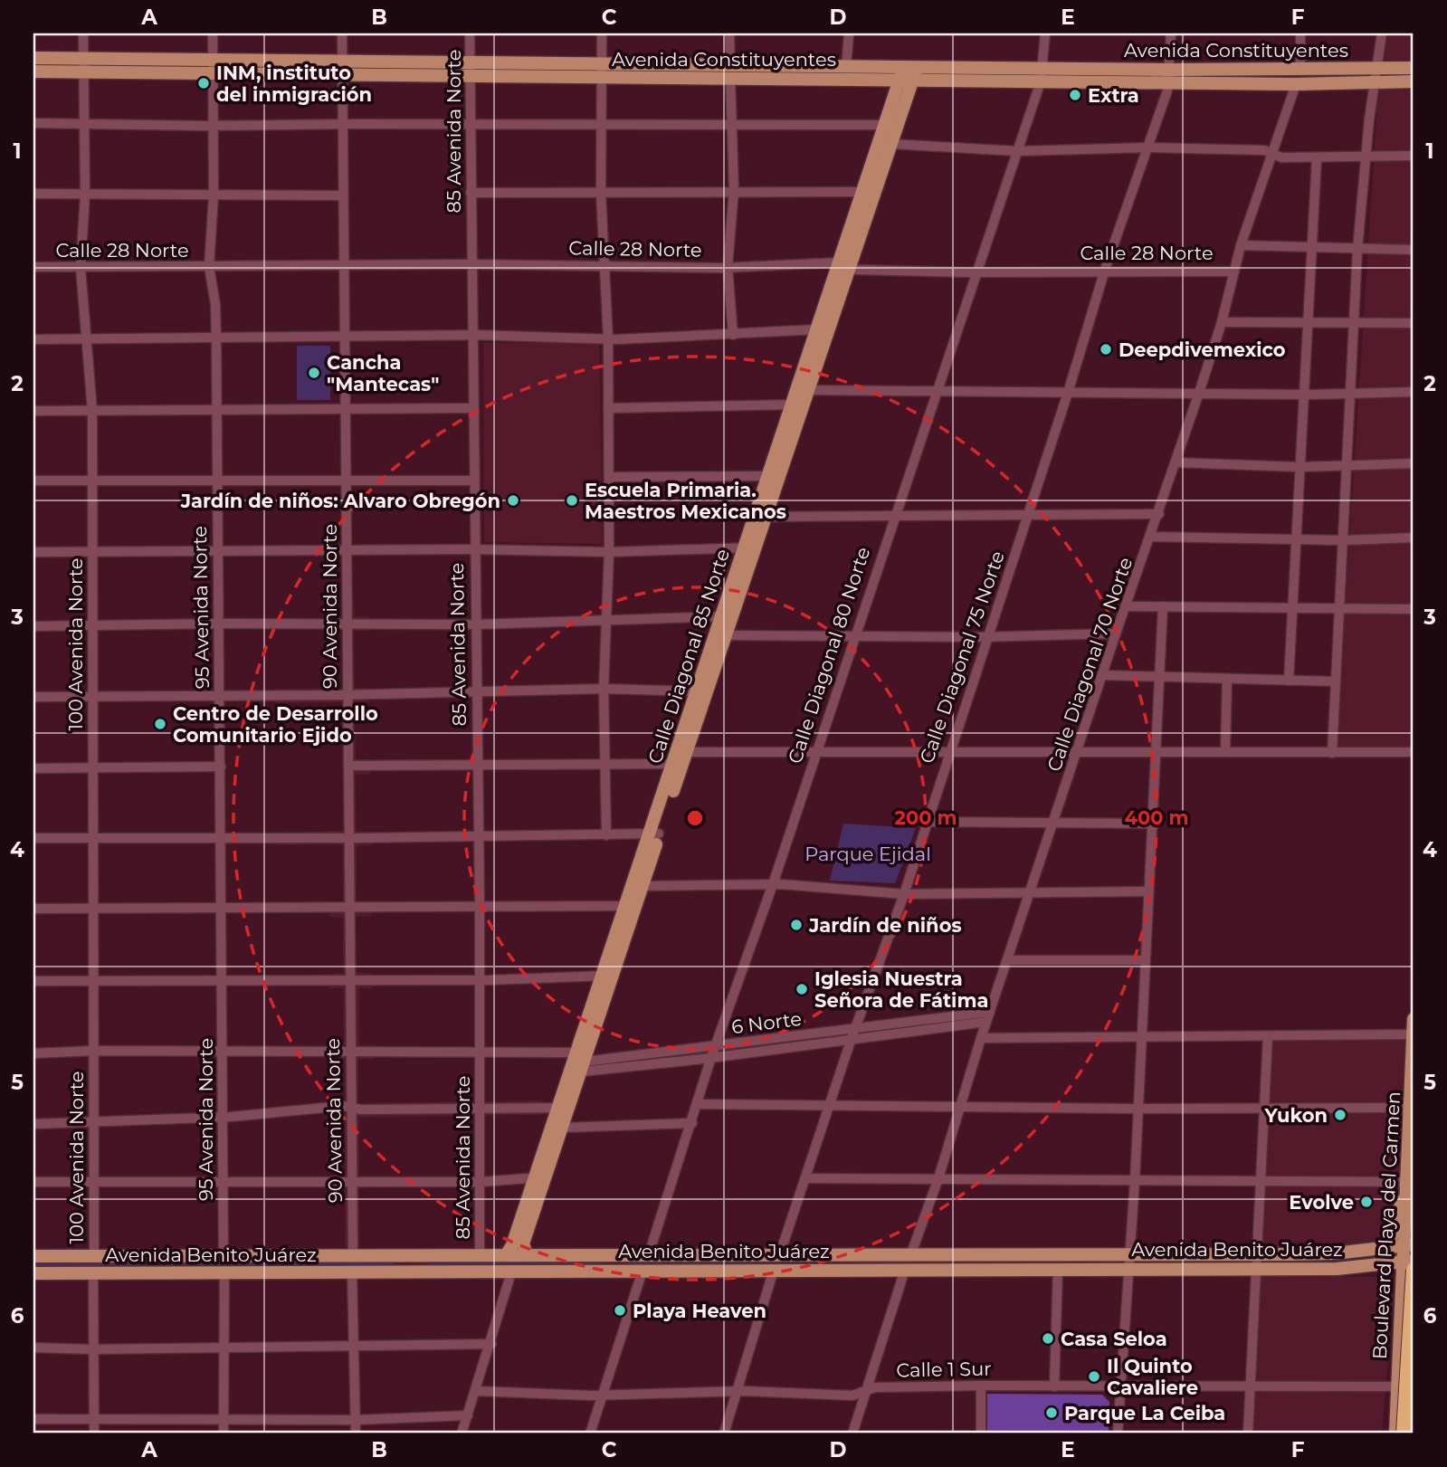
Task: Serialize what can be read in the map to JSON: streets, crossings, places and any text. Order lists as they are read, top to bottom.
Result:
{
  "streets": {
    "main road": [
      "Avenida Constituyentes",
      "Calle Diagonal 85 Norte",
      "Boulevard Playa del Carmen",
      "Avenida Benito Juárez"
    ],
    "street": [
      "85 Avenida Norte",
      "Calle 28 Norte",
      "90 Avenida Norte",
      "95 Avenida Norte",
      "100 Avenida Norte",
      "Calle Diagonal 80 Norte",
      "Calle Diagonal 75 Norte",
      "Calle Diagonal 70 Norte",
      "6 Norte",
      "Calle 1 Sur"
    ]
  },
  "crossings": [
    ["Avenida Constituyentes", "85 Avenida Norte"],
    ["Avenida Constituyentes", "90 Avenida Norte"],
    ["Avenida Constituyentes", "95 Avenida Norte"],
    ["Avenida Constituyentes", "100 Avenida Norte"],
    ["Avenida Constituyentes", "Calle Diagonal 80 Norte"],
    ["Avenida Constituyentes", "Calle Diagonal 85 Norte"],
    ["Avenida Constituyentes", "Calle Diagonal 75 Norte"],
    ["Avenida Constituyentes", "Calle Diagonal 70 Norte"],
    ["85 Avenida Norte", "Calle 28 Norte"],
    ["85 Avenida Norte", "Avenida Benito Juárez"],
    ["Calle 28 Norte", "90 Avenida Norte"],
    ["Calle 28 Norte", "95 Avenida Norte"],
    ["Calle 28 Norte", "100 Avenida Norte"],
    ["Calle 28 Norte", "Calle Diagonal 80 Norte"],
    ["Calle 28 Norte", "Calle Diagonal 85 Norte"],
    ["Calle 28 Norte", "Calle Diagonal 75 Norte"],
    ["Calle 28 Norte", "Calle Diagonal 70 Norte"],
    ["90 Avenida Norte", "Avenida Benito Juárez"],
    ["95 Avenida Norte", "Avenida Benito Juárez"],
    ["100 Avenida Norte", "Avenida Benito Juárez"],
    ["Calle Diagonal 80 Norte", "6 Norte"],
    ["Calle Diagonal 80 Norte", "Avenida Benito Juárez"],
    ["Calle Diagonal 85 Norte", "6 Norte"],
    ["Calle Diagonal 85 Norte", "Avenida Benito Juárez"],
    ["Calle Diagonal 75 Norte", "6 Norte"],
    ["Calle Diagonal 75 Norte", "Avenida Benito Juárez"],
    ["Calle Diagonal 70 Norte", "6 Norte"],
    ["Calle Diagonal 70 Norte", "Avenida Benito Juárez"],
    ["Boulevard Playa del Carmen", "Avenida Benito Juárez"],
    ["Boulevard Playa del Carmen", "Calle 1 Sur"]
  ],
  "parks": ["Parque Ejidal"],
  "places": [
    "INM, instituto del inmigración",
    "Extra",
    "Deepdivemexico",
    "Cancha \"Mantecas\"",
    "Jardín de niños: Alvaro Obregón",
    "Escuela Primaria. Maestros Mexicanos",
    "Centro de Desarrollo Comunitario Ejido",
    "Jardín de niños",
    "Iglesia Nuestra Señora de Fátima",
    "Yukon",
    "Evolve",
    "Playa Heaven",
    "Casa Seloa",
    "Il Quinto Cavaliere",
    "Parque La Ceiba"
  ],
  "grid": {
    "columns": [
      "A",
      "B",
      "C",
      "D",
      "E",
      "F"
    ],
    "rows": [
      "1",
      "2",
      "3",
      "4",
      "5",
      "6"
    ]
  },
  "rings": ["200 m", "400 m"]
}
